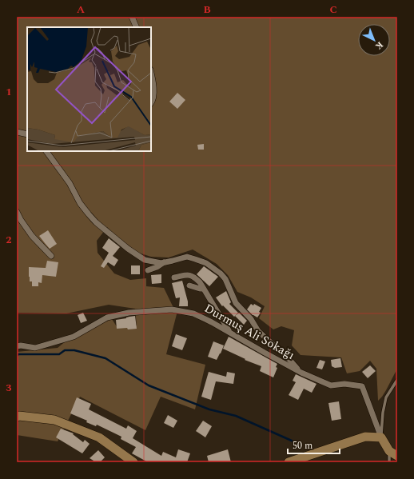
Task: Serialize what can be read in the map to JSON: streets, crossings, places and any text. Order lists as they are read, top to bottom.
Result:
{
  "streets": {
    "street": ["Durmuş Ali Sokağı"]
  },
  "scale_bar": "50 m",
  "north": "bottom right",
  "grid": {
    "columns": ["A", "B", "C"],
    "rows": ["1", "2", "3"]
  }
}
